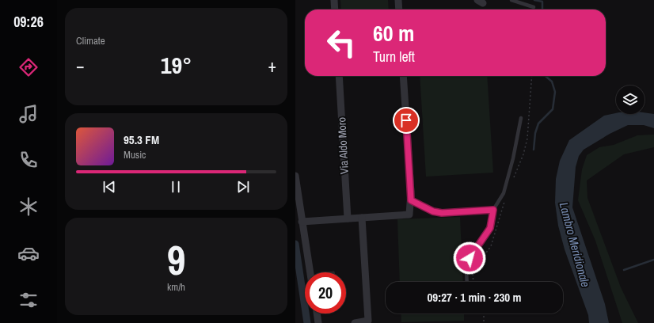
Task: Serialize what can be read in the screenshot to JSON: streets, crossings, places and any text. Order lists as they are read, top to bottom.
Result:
{
  "streets": {
    "street": ["Via Aldo Moro"]
  },
  "water": ["Lambro Meridionale"],
  "page": {
    "tabs": "09:26",
    "tile": [
      "Climate",
      ["9", "km/h"]
    ],
    "turn": ["60 m", "Turn left"],
    "heat": ["−", "19°", "+"],
    "song": ["95.3 FM", "Music"],
    "limit": "20",
    "trip": "09:27 · 1 min · 230 m"
  }
}
